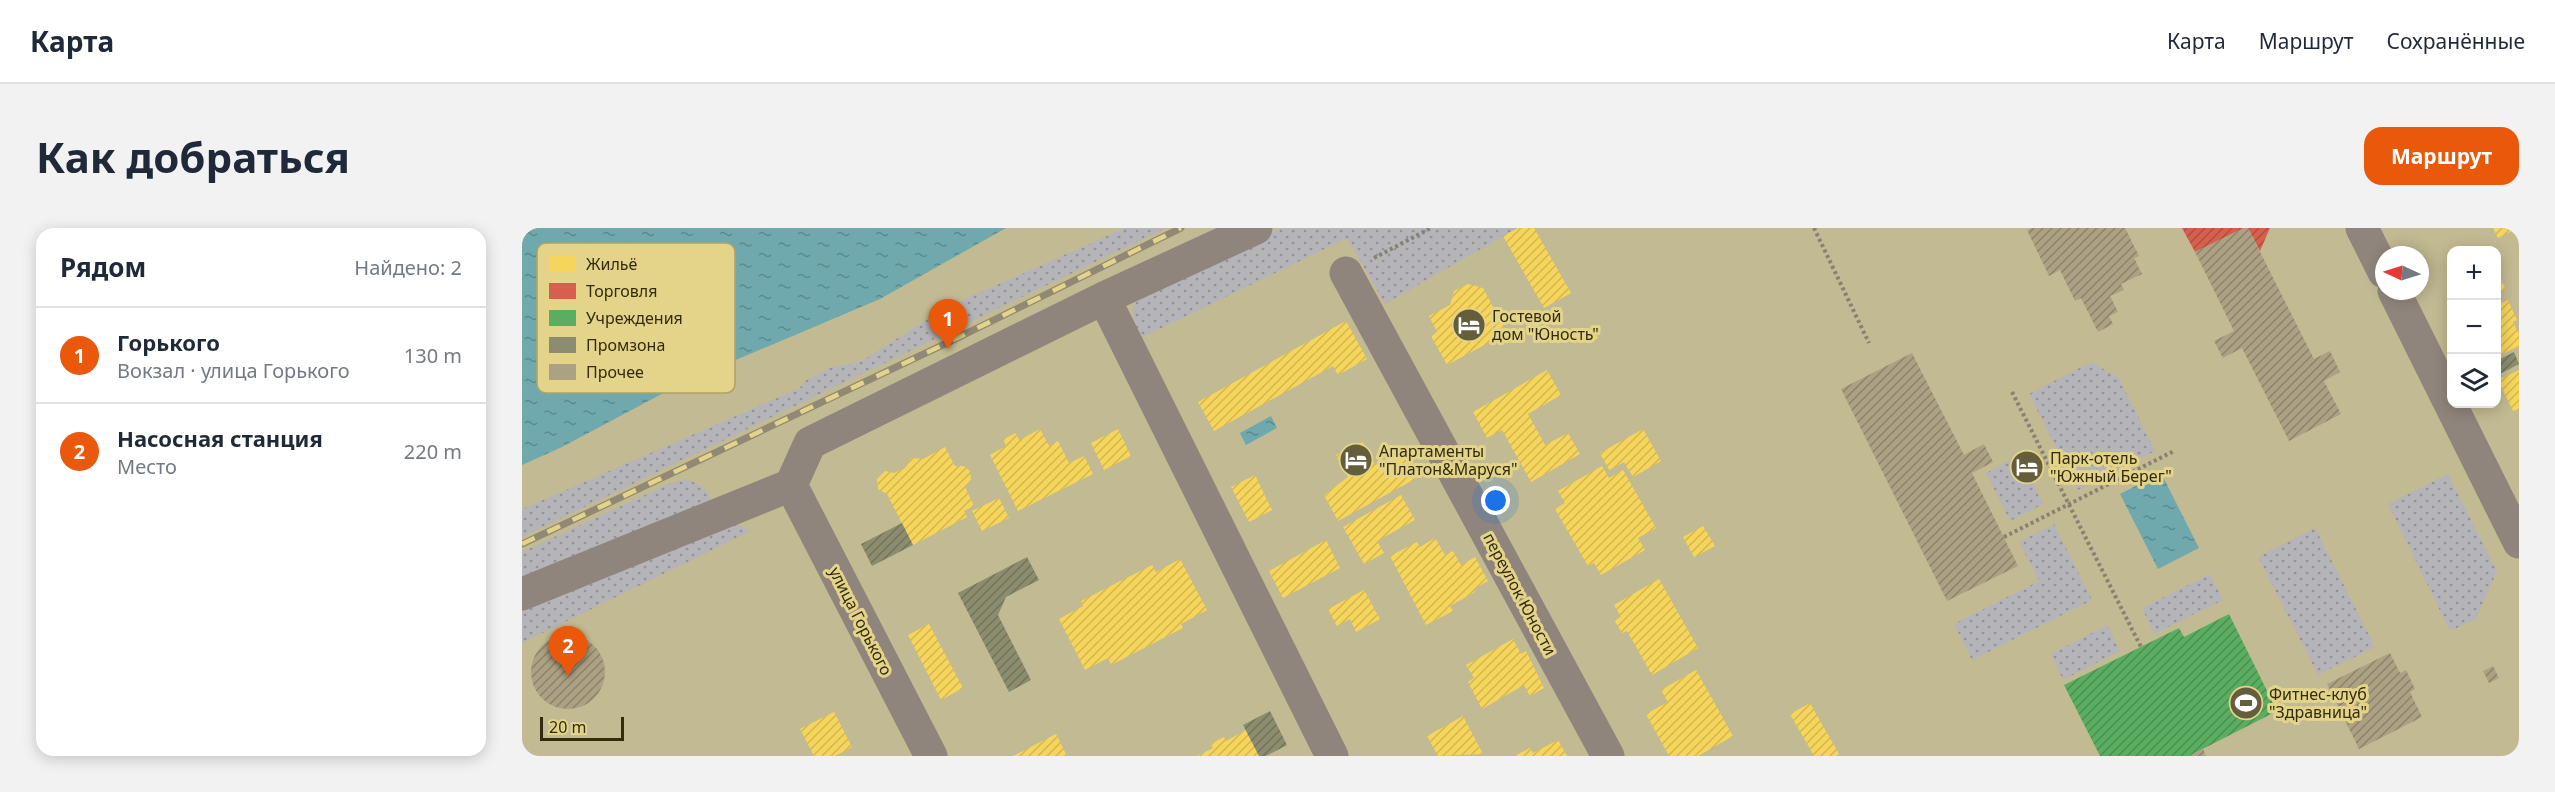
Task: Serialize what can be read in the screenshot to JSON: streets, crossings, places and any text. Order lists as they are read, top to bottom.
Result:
{
  "streets": {
    "street": ["переулок Юности", "улица Горького"]
  },
  "places": {
    "hotel": ["Гостевой дом \"Юность\"", "Апартаменты \"Платон&Маруся\"", "Парк-отель \"Южный Берег\""],
    "sports": ["Фитнес-клуб \"Здравница\""]
  },
  "legend": [
    "Жильё",
    "Торговля",
    "Учреждения",
    "Промзона",
    "Прочее"
  ],
  "scale_bar": "20 m",
  "north": "left",
  "page": {
    "header": "Карта",
    "nav": ["Карта", "Маршрут", "Сохранённые"],
    "buttons": "Маршрут",
    "title": "Как добраться",
    "heading": ["Рядом", "Найдено: 2"],
    "map_buttons": ["+", "−"],
    "pins": ["1", "2"],
    "list": [
      {
        "mark": "1",
        "name": "Горького",
        "note": "Вокзал · улица Горького",
        "value": "130 m"
      },
      {
        "mark": "2",
        "name": "Насосная станция",
        "note": "Место",
        "value": "220 m"
      }
    ],
    "scale": "20 m"
  }
}
